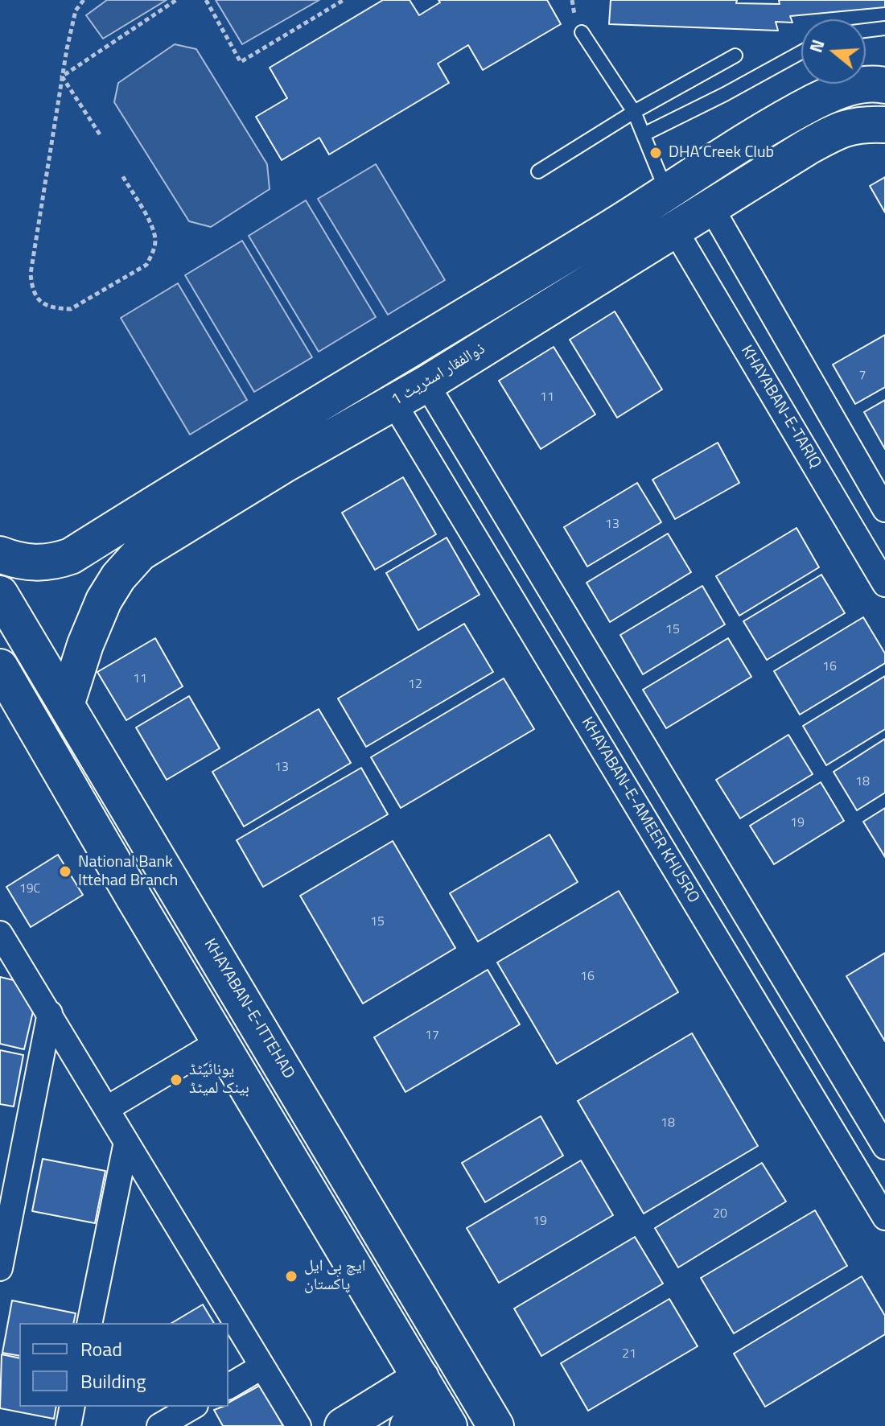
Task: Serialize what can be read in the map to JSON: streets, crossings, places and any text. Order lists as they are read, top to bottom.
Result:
{
  "streets": {
    "main road": ["ذوالفقار اسٹریٹ 1", "KHAYABAN-E-ITTEHAD"],
    "street": ["KHAYABAN-E-TARIQ", "KHAYABAN-E-AMEER KHUSRO"]
  },
  "crossings": [
    ["ذوالفقار اسٹریٹ 1", "KHAYABAN-E-TARIQ"],
    ["ذوالفقار اسٹریٹ 1", "KHAYABAN-E-AMEER KHUSRO"],
    ["ذوالفقار اسٹریٹ 1", "KHAYABAN-E-ITTEHAD"]
  ],
  "places": [
    "DHA Creek Club",
    "National Bank Ittehad Branch",
    "یونائیٹڈ بینک لمیٹڈ",
    "ایچ بی ایل پاکستان"
  ],
  "house_numbers": [
    "7",
    "11",
    "13",
    "15",
    "16",
    "11",
    "12",
    "13",
    "18",
    "19",
    "19C",
    "15",
    "16",
    "17",
    "18",
    "20",
    "19",
    "21"
  ],
  "legend": ["Road", "Building"],
  "north": "left"
}
